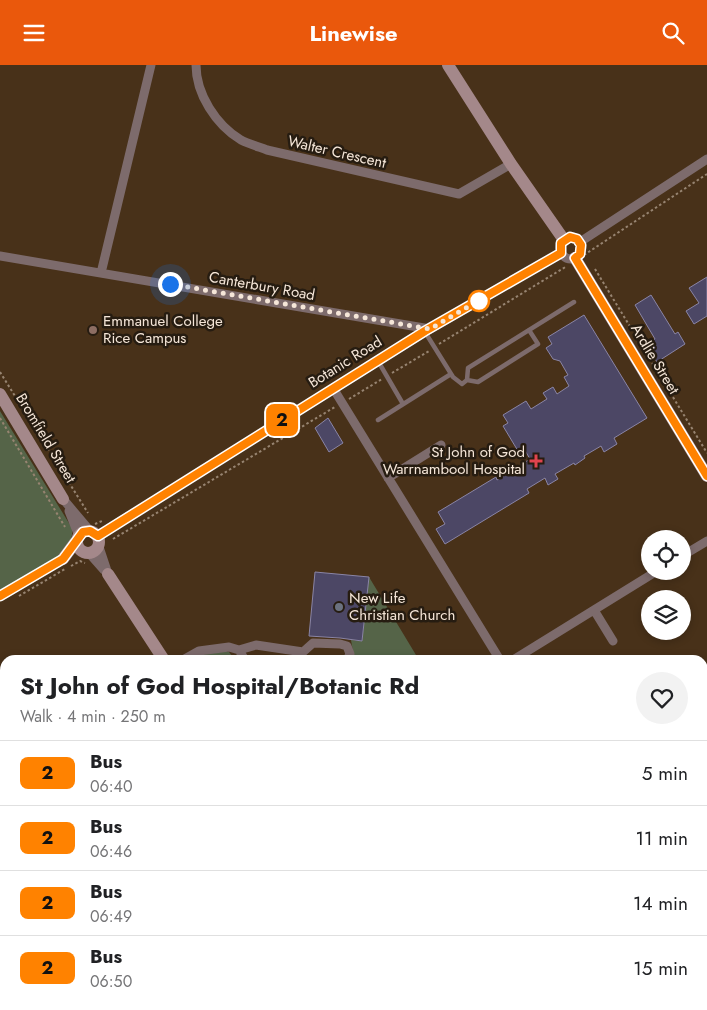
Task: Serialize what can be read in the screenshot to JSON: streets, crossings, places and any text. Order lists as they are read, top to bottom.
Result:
{
  "streets": {
    "street": [
      "Walter Crescent",
      "Canterbury Road",
      "Ardlie Street",
      "Botanic Road",
      "Bromfield Street"
    ]
  },
  "crossings": [
    ["Canterbury Road", "Botanic Road"],
    ["Ardlie Street", "Botanic Road"],
    ["Botanic Road", "Bromfield Street"]
  ],
  "places": {
    "other": ["Emmanuel College Rice Campus", "New Life Christian Church"],
    "health": ["St John of God Warrnambool Hospital"]
  },
  "lines": ["bus line 2"],
  "page": {
    "header": "Linewise",
    "on_map": "2",
    "heading": ["St John of God Hospital/Botanic Rd", "Walk · 4 min · 250 m"],
    "list": [
      {
        "mark": "2",
        "name": "Bus",
        "note": "06:40",
        "value": "5 min"
      },
      {
        "mark": "2",
        "name": "Bus",
        "note": "06:46",
        "value": "11 min"
      },
      {
        "mark": "2",
        "name": "Bus",
        "note": "06:49",
        "value": "14 min"
      },
      {
        "mark": "2",
        "name": "Bus",
        "note": "06:50",
        "value": "15 min"
      }
    ]
  }
}
